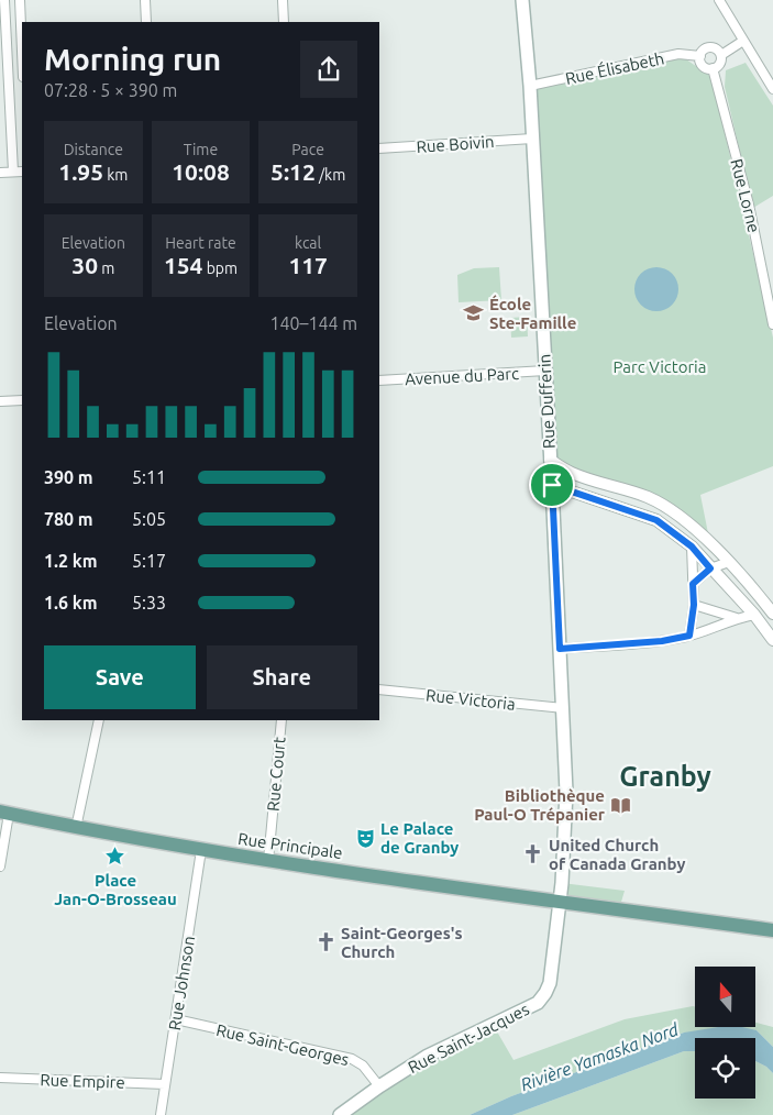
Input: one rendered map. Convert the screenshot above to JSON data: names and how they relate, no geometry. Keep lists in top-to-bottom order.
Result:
{
  "streets": {
    "main road": ["Rue Dufferin", "Rue Principale", "Rue Saint-Jacques"],
    "street": [
      "Rue Élisabeth",
      "Rue Boivin",
      "Rue Lorne",
      "Avenue du Parc",
      "Rue Victoria",
      "Rue Court",
      "Rue Johnson",
      "Rue Saint-Georges",
      "Rue Empire"
    ]
  },
  "crossings": [
    ["Rue Élisabeth", "Rue Lorne"],
    ["Rue Élisabeth", "Rue Dufferin"],
    ["Rue Boivin", "Rue Dufferin"],
    ["Avenue du Parc", "Rue Dufferin"],
    ["Rue Dufferin", "Rue Victoria"],
    ["Rue Dufferin", "Rue Principale"],
    ["Rue Dufferin", "Rue Saint-Jacques"],
    ["Rue Court", "Rue Principale"],
    ["Rue Principale", "Rue Johnson"],
    ["Rue Principale", "Rue Saint-Jacques"],
    ["Rue Johnson", "Rue Saint-Georges"],
    ["Rue Johnson", "Rue Empire"],
    ["Rue Saint-Jacques", "Rue Saint-Georges"]
  ],
  "districts": ["Granby"],
  "water": ["Rivière Yamaska Nord"],
  "parks": ["Parc Victoria"],
  "places": {
    "school or university": ["École Ste-Famille"],
    "library": ["Bibliothèque Paul-O Trépanier"],
    "theatre": ["Le Palace de Granby"],
    "church": ["United Church of Canada Granby", "Saint-Georges's Church"],
    "place": ["Place Jan-O-Brosseau"]
  },
  "north": "top",
  "page": {
    "heading": ["Morning run", "07:28 · 5 × 390 m"],
    "stats": [
      ["Distance", "1.95 km"],
      ["Time", "10:08"],
      ["Pace", "5:12 /km"],
      ["Elevation", "30 m"],
      ["Heart rate", "154 bpm"],
      ["kcal", "117"]
    ],
    "chart": ["Elevation", "140–144 m"],
    "list": [
      {
        "name": "390 m",
        "note": "5:11"
      },
      {
        "name": "780 m",
        "note": "5:05"
      },
      {
        "name": "1.2 km",
        "note": "5:17"
      },
      {
        "name": "1.6 km",
        "note": "5:33"
      }
    ],
    "buttons": ["Save", "Share"]
  }
}
